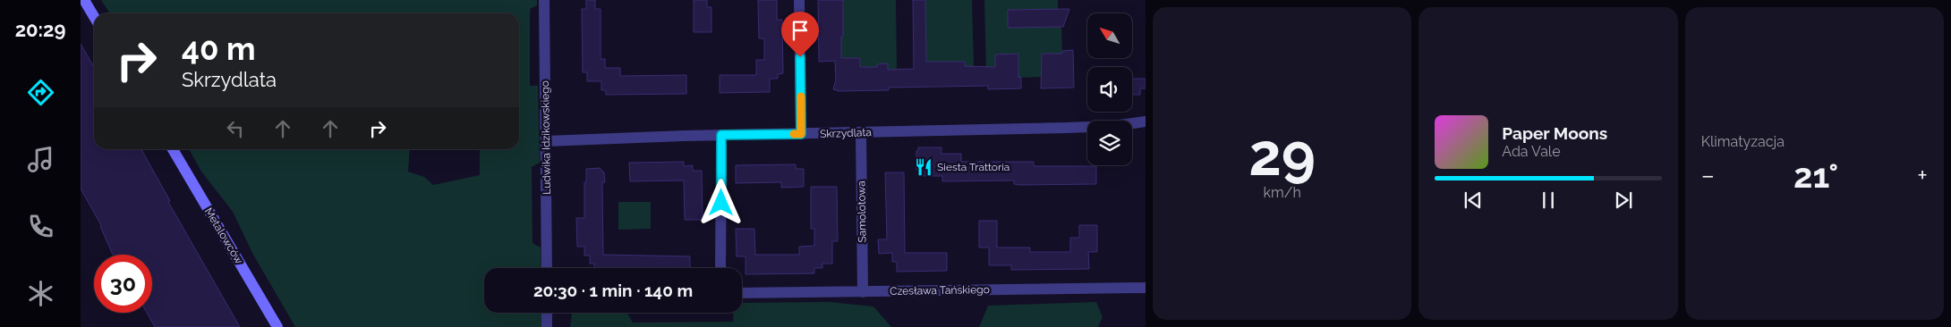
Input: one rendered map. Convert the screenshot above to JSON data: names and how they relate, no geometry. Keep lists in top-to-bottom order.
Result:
{
  "streets": {
    "street": [
      "Skrzydlata",
      "Ludwika Idzikowskiego",
      "Samolotowa",
      "Metalowców",
      "Czesława Tańskiego"
    ]
  },
  "crossings": [
    ["Skrzydlata", "Ludwika Idzikowskiego"],
    ["Skrzydlata", "Samolotowa"],
    ["Samolotowa", "Czesława Tańskiego"]
  ],
  "places": {
    "restaurant": ["Siesta Trattoria"]
  },
  "north": "top left",
  "page": {
    "tabs": "20:29",
    "tile": [
      ["29", "km/h"],
      "Klimatyzacja"
    ],
    "turn": ["40 m", "Skrzydlata"],
    "song": ["Paper Moons", "Ada Vale"],
    "heat": ["−", "21°", "+"],
    "limit": "30",
    "trip": "20:30 · 1 min · 140 m"
  }
}
